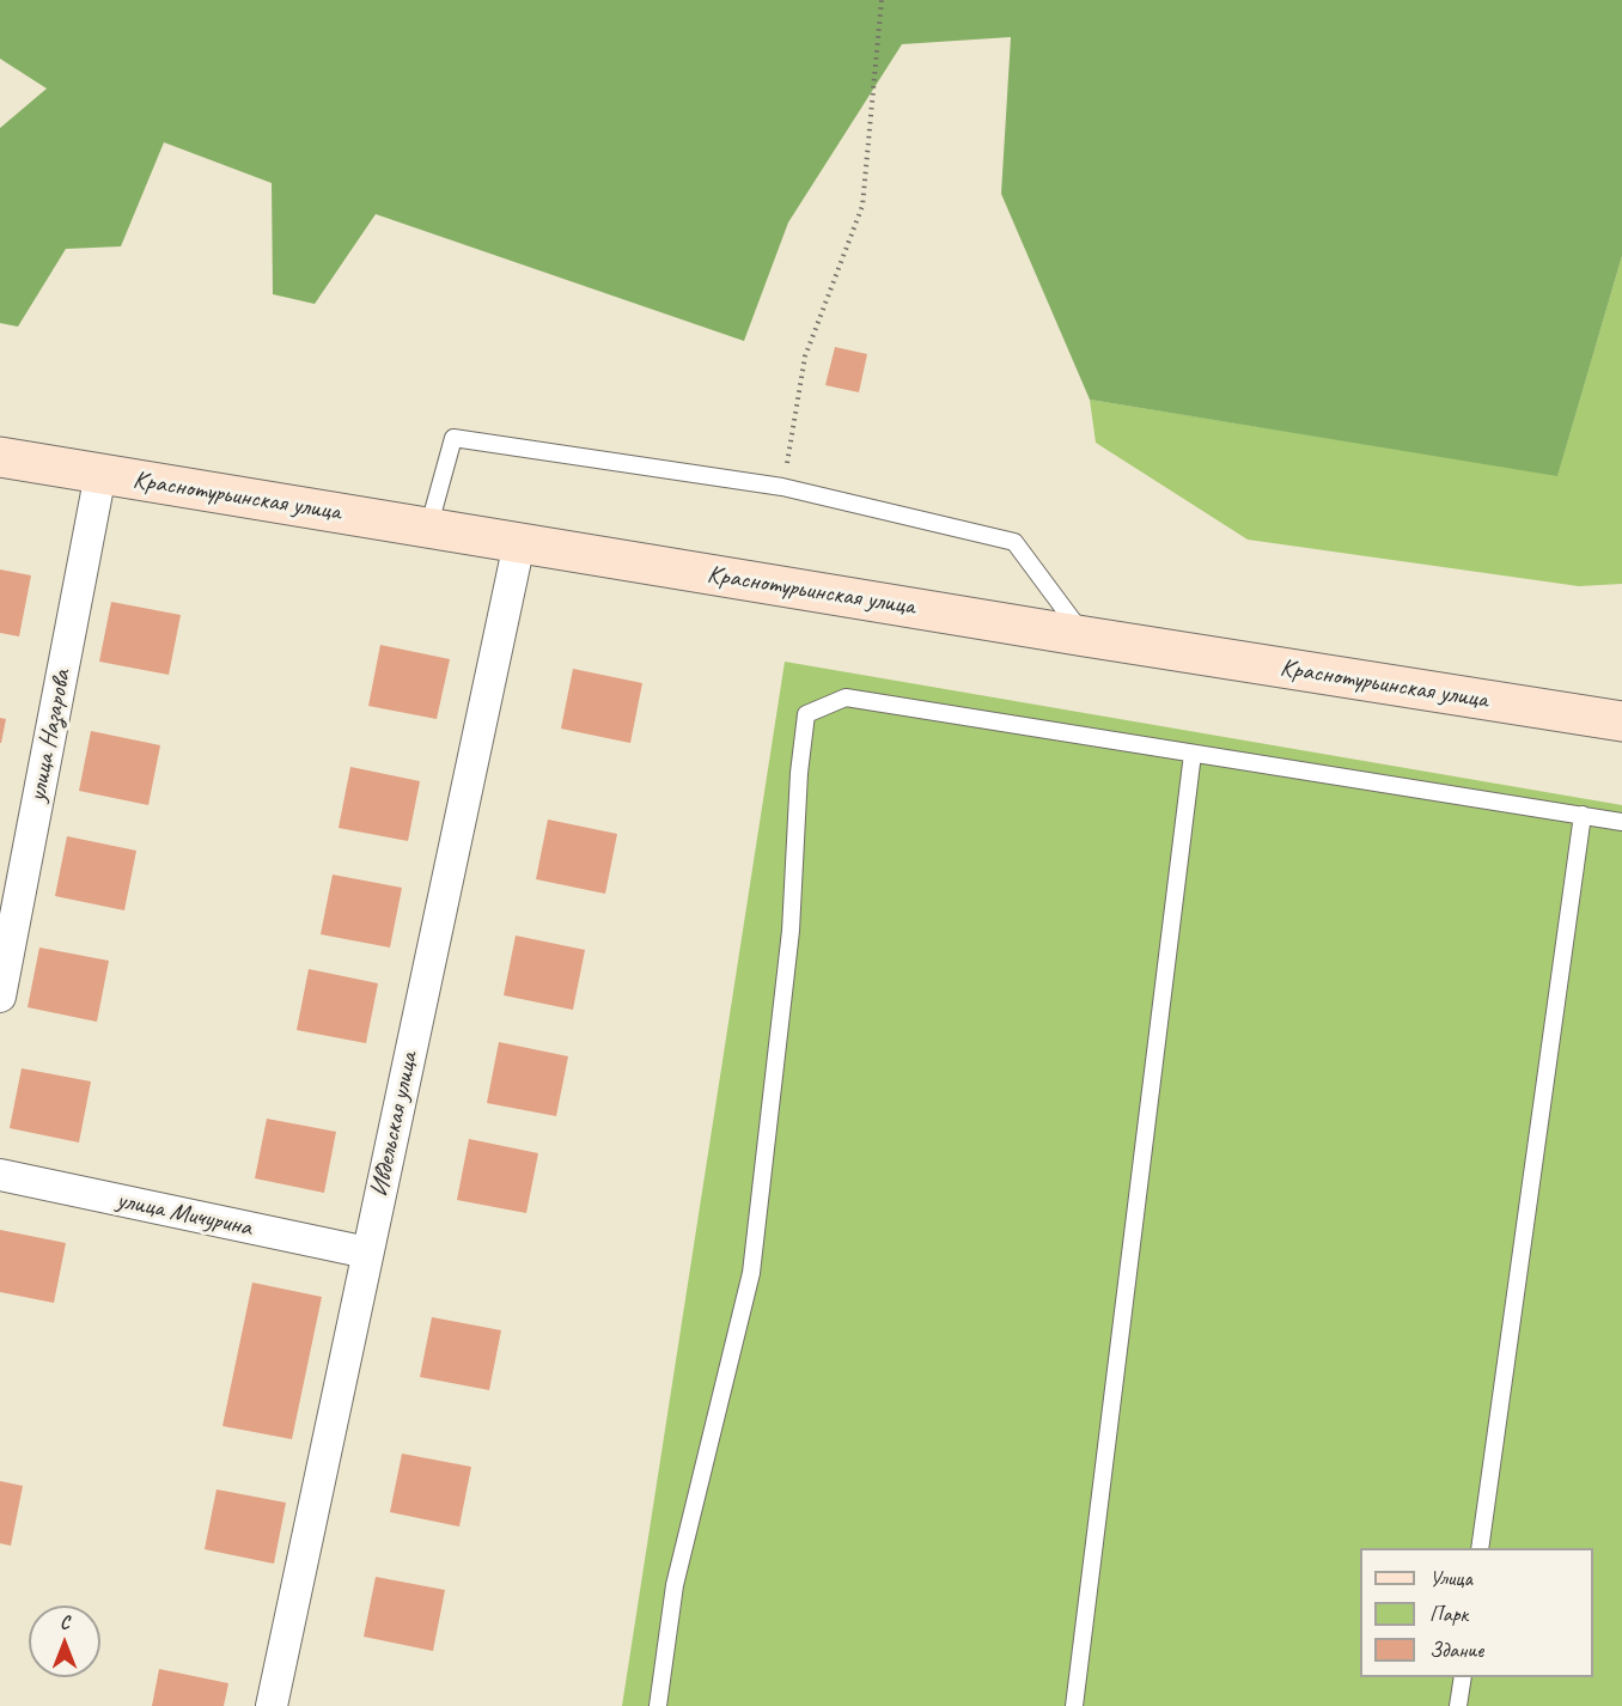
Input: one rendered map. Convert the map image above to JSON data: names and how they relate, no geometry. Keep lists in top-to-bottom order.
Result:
{
  "streets": {
    "main road": ["Краснотурьинская улица"],
    "street": ["улица Назарова", "Ивдельская улица", "улица Мичурина"]
  },
  "crossings": [
    ["Краснотурьинская улица", "улица Назарова"],
    ["Краснотурьинская улица", "Ивдельская улица"],
    ["Ивдельская улица", "улица Мичурина"]
  ],
  "legend": ["Улица", "Парк", "Здание"],
  "north": "top"
}
